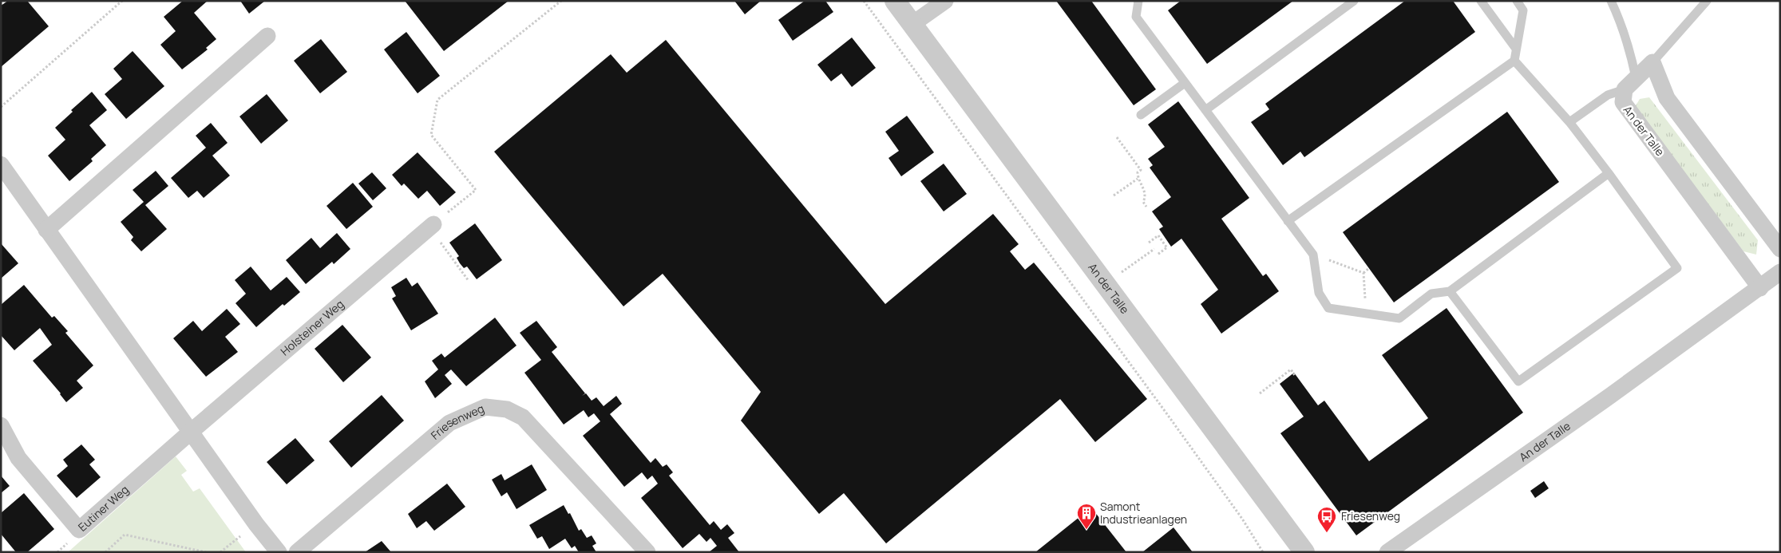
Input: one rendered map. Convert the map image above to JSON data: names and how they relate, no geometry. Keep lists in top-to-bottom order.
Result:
{
  "streets": {
    "street": [
      "An der Talle",
      "Holsteiner Weg",
      "Friesenweg",
      "Eutiner Weg"
    ]
  },
  "crossings": [
    ["Holsteiner Weg", "Eutiner Weg"]
  ],
  "places": {
    "building": ["Samont Industrieanlagen"],
    "bus stop": ["Friesenweg"]
  }
}
